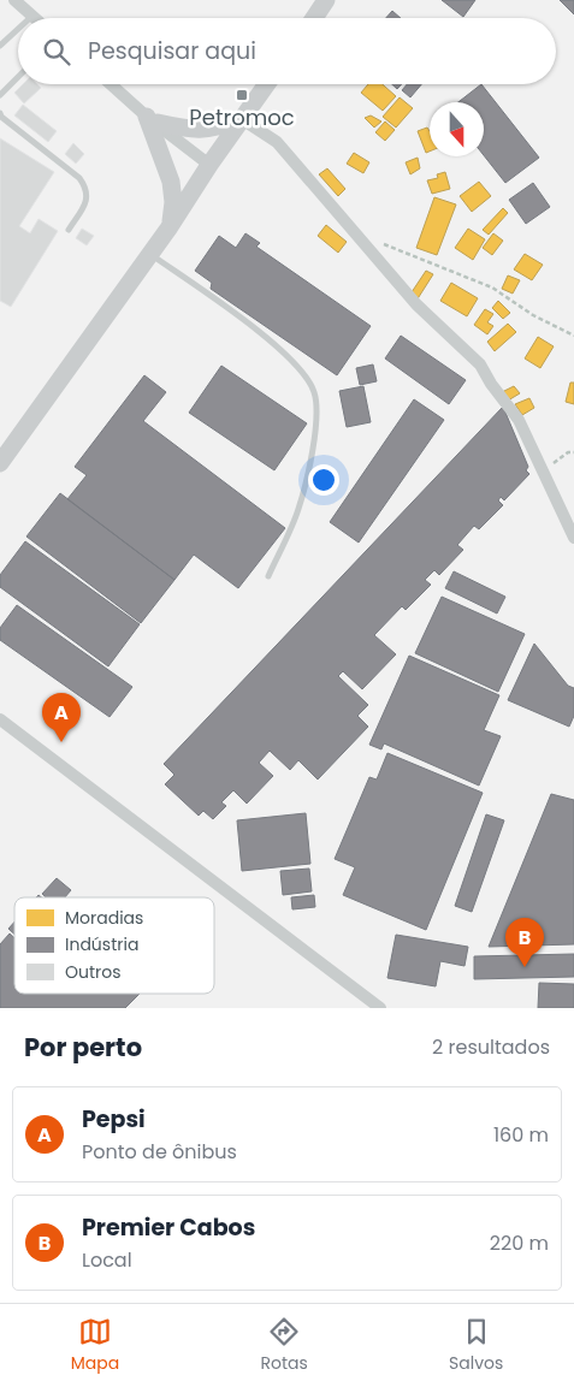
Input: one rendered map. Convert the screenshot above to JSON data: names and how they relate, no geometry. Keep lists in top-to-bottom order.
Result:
{
  "places": {
    "transit": ["Petromoc"]
  },
  "legend": ["Moradias", "Indústria", "Outros"],
  "north": "bottom",
  "page": {
    "search": "Pesquisar aqui",
    "pins": ["A", "B"],
    "heading": ["Por perto", "2 resultados"],
    "list": [
      {
        "mark": "A",
        "name": "Pepsi",
        "note": "Ponto de ônibus",
        "value": "160 m"
      },
      {
        "mark": "B",
        "name": "Premier Cabos",
        "note": "Local",
        "value": "220 m"
      }
    ],
    "nav": ["Mapa", "Rotas", "Salvos"]
  }
}
